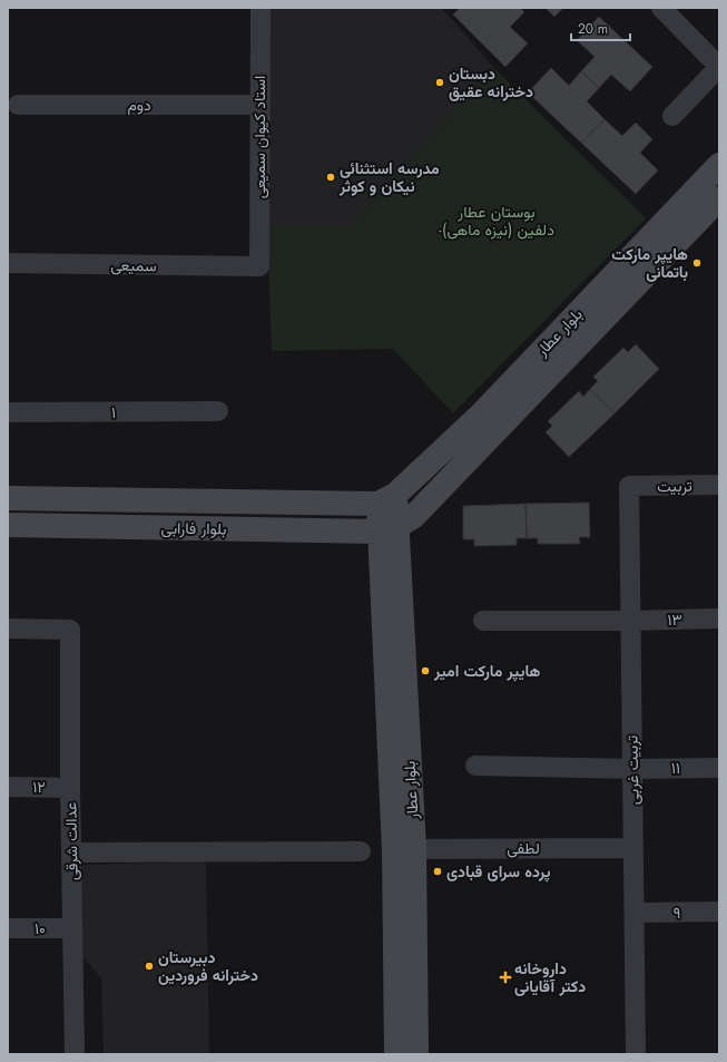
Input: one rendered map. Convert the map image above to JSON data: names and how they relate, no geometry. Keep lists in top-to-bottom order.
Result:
{
  "streets": {
    "street": [
      "دوم",
      "استاد کیوان سمیعی",
      "سمیعی",
      "بلوار عطار",
      "۱",
      "تربیت",
      "بلوار فارابی",
      "۱۳",
      "۱۱",
      "تربیت غربی",
      "۱۲",
      "عدالت شرقی",
      "لطفی",
      "۹",
      "۱۰"
    ]
  },
  "crossings": [
    ["دوم", "استاد کیوان سمیعی"],
    ["استاد کیوان سمیعی", "سمیعی"],
    ["بلوار عطار", "بلوار فارابی"],
    ["بلوار عطار", "لطفی"],
    ["تربیت", "تربیت غربی"],
    ["۱۳", "تربیت غربی"],
    ["۱۱", "تربیت غربی"],
    ["تربیت غربی", "لطفی"],
    ["تربیت غربی", "۹"],
    ["۱۲", "عدالت شرقی"],
    ["عدالت شرقی", "۱۰"]
  ],
  "parks": ["بوستان عطار -دلفین (نیزه ماهی)"],
  "places": {
    "other": [
      "دبستان دخترانه عقیق",
      "مدرسه استثنائی نیکان و کوثر",
      "هایپر مارکت باتمانی",
      "هایپر مارکت امیر",
      "پرده سرای قبادی",
      "دبیرستان دخترانه فروردین"
    ],
    "health": ["داروخانه دکتر آقایانی"]
  },
  "scale_bar": "20 m"
}
